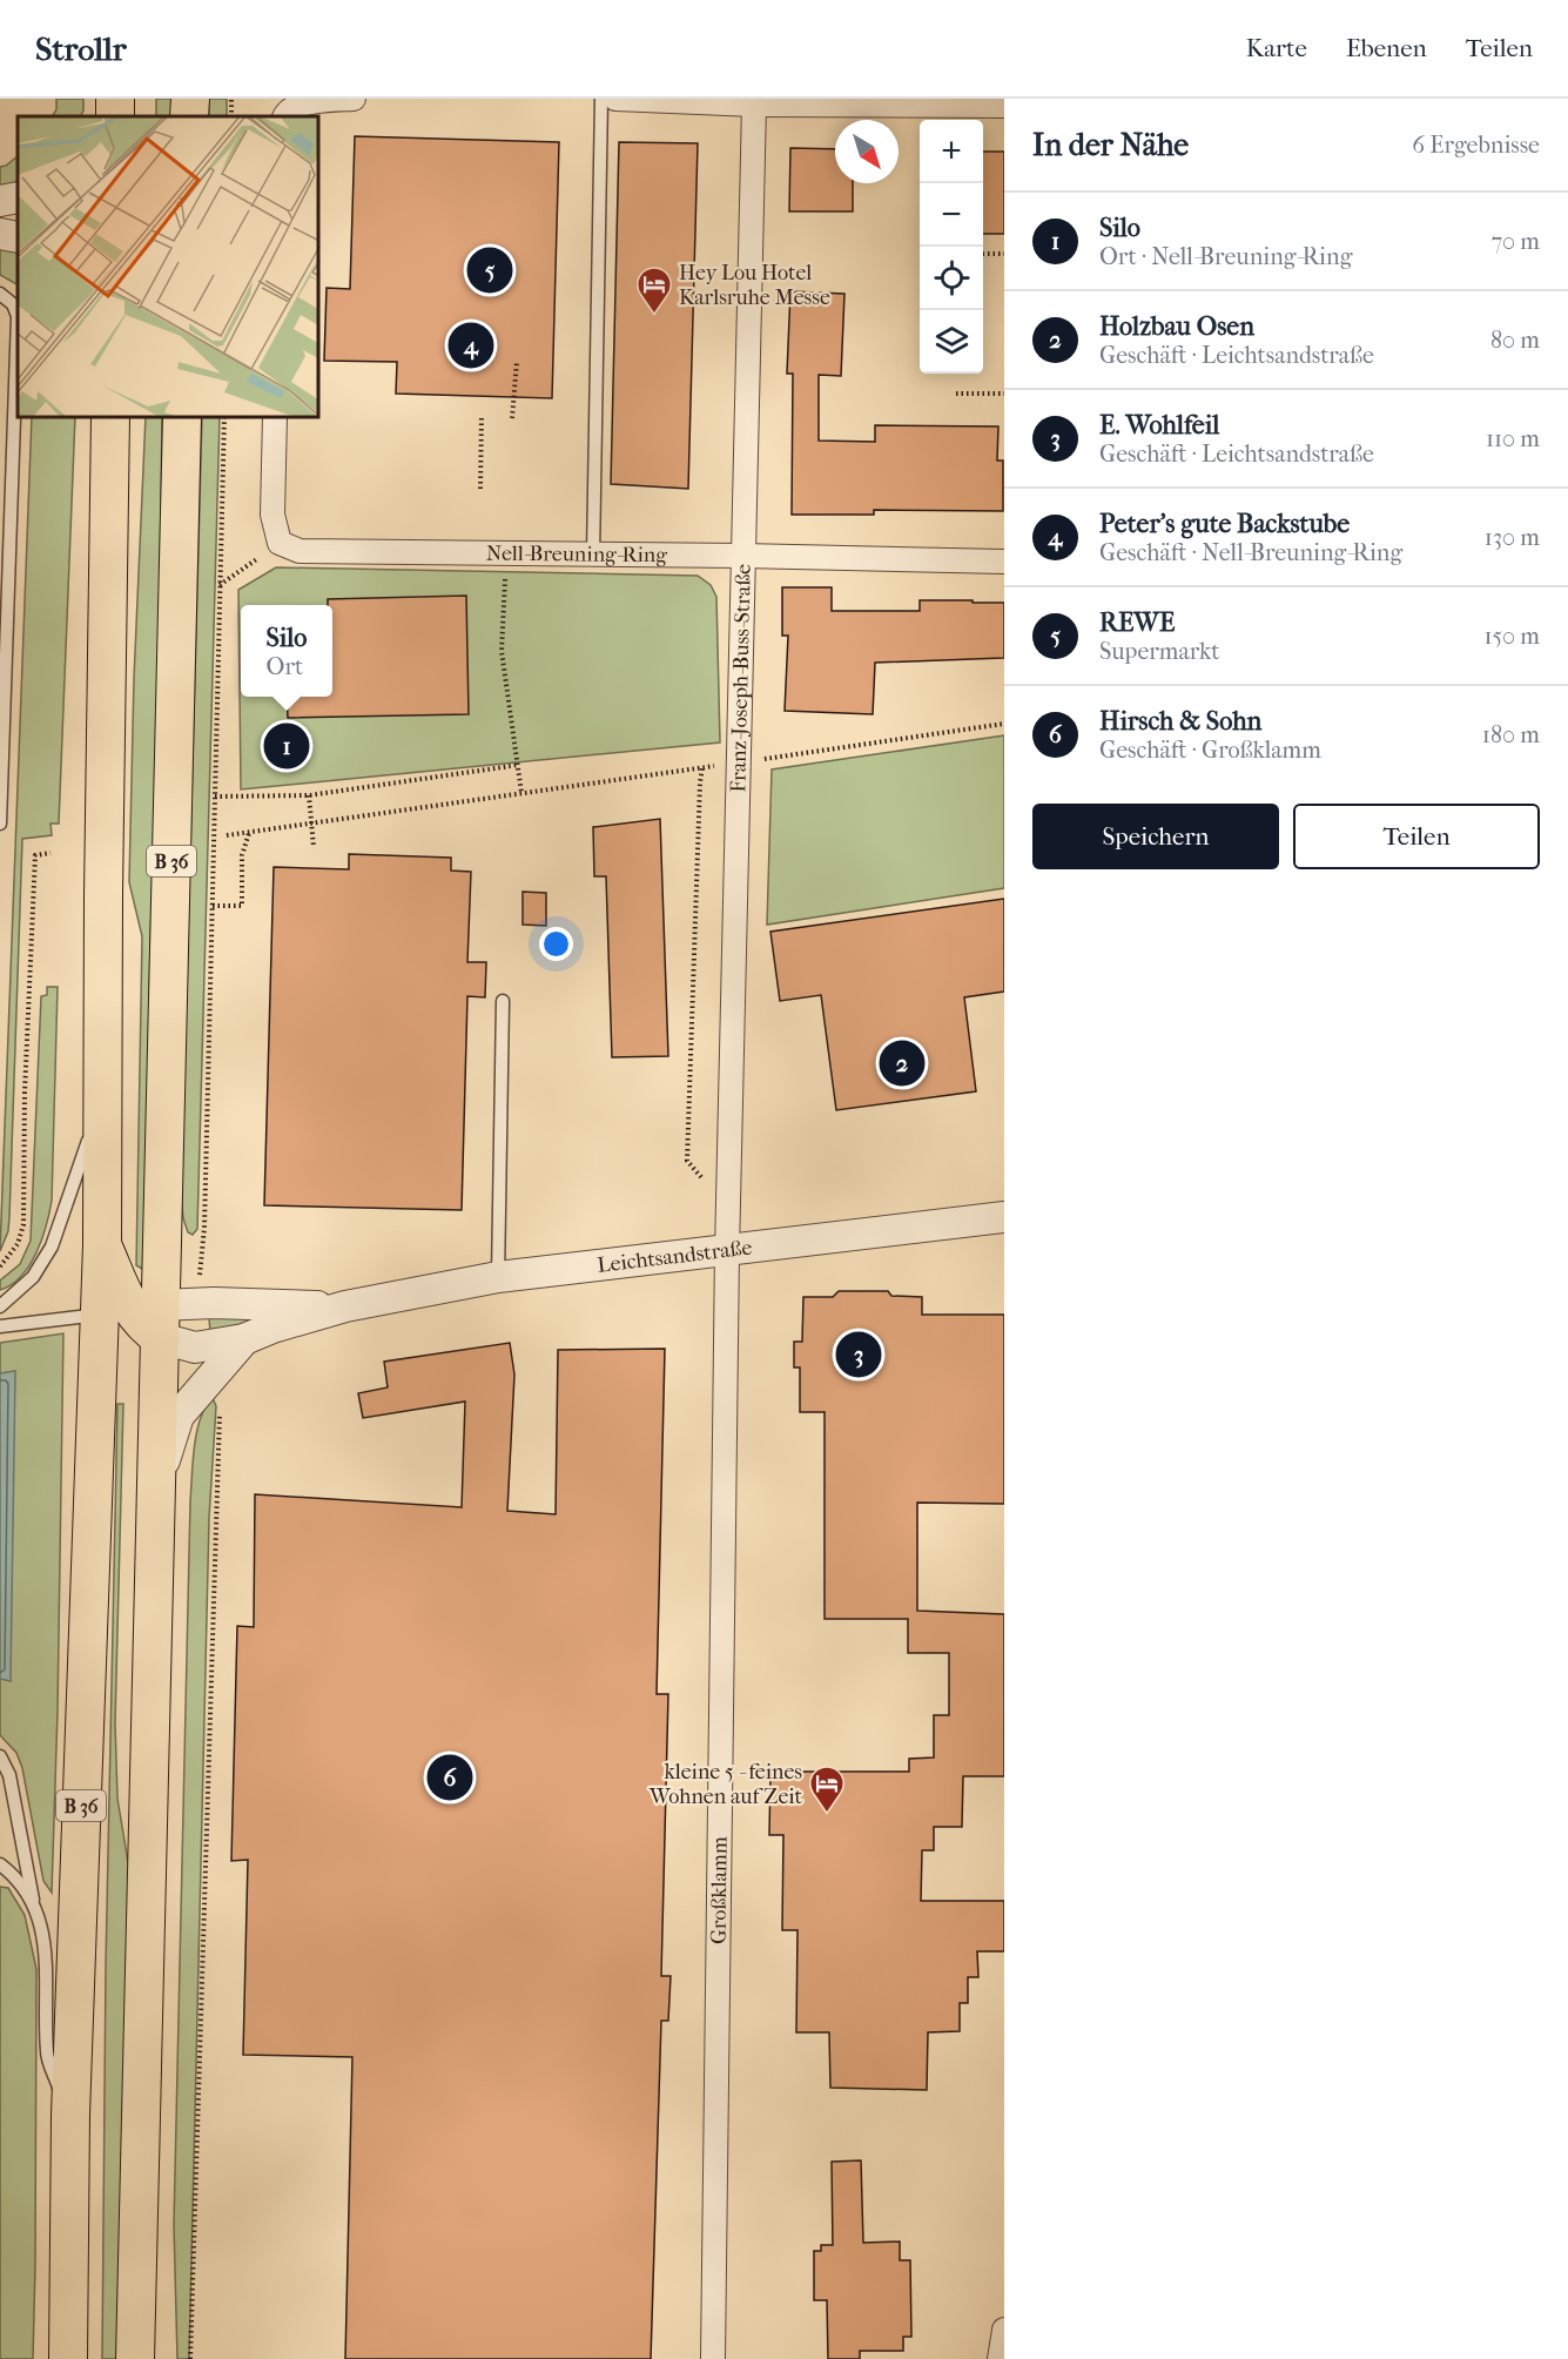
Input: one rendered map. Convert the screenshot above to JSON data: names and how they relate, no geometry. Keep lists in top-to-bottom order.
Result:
{
  "streets": {
    "main road": ["B 36"],
    "street": [
      "Nell-Breuning-Ring",
      "Franz-Joseph-Buss-Straße",
      "Leichtsandstraße",
      "Großklamm"
    ]
  },
  "crossings": [
    ["Nell-Breuning-Ring", "Franz-Joseph-Buss-Straße"],
    ["Franz-Joseph-Buss-Straße", "Leichtsandstraße"],
    ["Franz-Joseph-Buss-Straße", "Großklamm"],
    ["B 36", "Leichtsandstraße"],
    ["Leichtsandstraße", "Großklamm"]
  ],
  "places": {
    "hotel": ["Hey Lou Hotel Karlsruhe Messe", "kleine 5 - feines Wohnen auf Zeit"]
  },
  "north": "bottom right",
  "page": {
    "header": "Strollr",
    "nav": ["Karte", "Ebenen", "Teilen"],
    "heading": ["In der Nähe", "6 Ergebnisse"],
    "map_buttons": ["+", "−"],
    "list": [
      {
        "mark": "1",
        "name": "Silo",
        "note": "Ort · Nell-Breuning-Ring",
        "value": "70 m"
      },
      {
        "mark": "2",
        "name": "Holzbau Osen",
        "note": "Geschäft · Leichtsandstraße",
        "value": "80 m"
      },
      {
        "mark": "3",
        "name": "E. Wohlfeil",
        "note": "Geschäft · Leichtsandstraße",
        "value": "110 m"
      },
      {
        "mark": "4",
        "name": "Peter's gute Backstube",
        "note": "Geschäft · Nell-Breuning-Ring",
        "value": "130 m"
      },
      {
        "mark": "5",
        "name": "REWE",
        "note": "Supermarkt",
        "value": "150 m"
      },
      {
        "mark": "6",
        "name": "Hirsch & Sohn",
        "note": "Geschäft · Großklamm",
        "value": "180 m"
      }
    ],
    "pins": [
      "5",
      "4",
      "1",
      "2",
      "3",
      "6"
    ],
    "popup": ["Silo", "Ort"],
    "buttons": ["Speichern", "Teilen"]
  }
}
